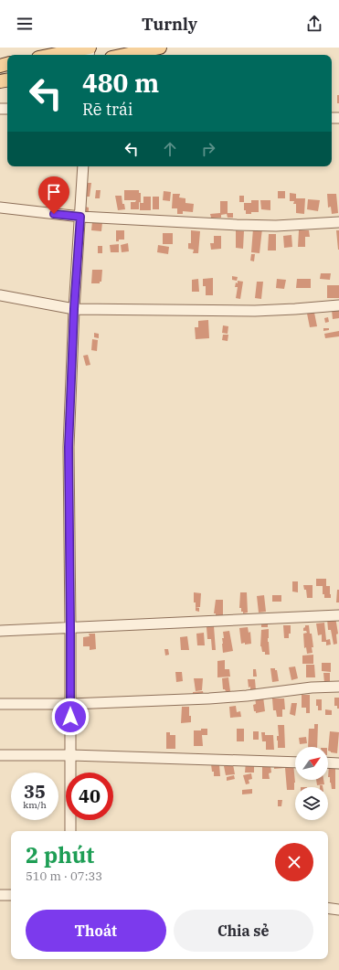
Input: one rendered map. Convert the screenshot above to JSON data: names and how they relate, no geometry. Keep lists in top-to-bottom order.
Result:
{
  "north": "top right",
  "page": {
    "header": "Turnly",
    "turn": ["480 m", "Rẽ trái"],
    "speed": "35 km/h",
    "limit": "40",
    "heading": ["2 phút", "510 m · 07:33"],
    "buttons": ["Thoát", "Chia sẻ"]
  }
}
